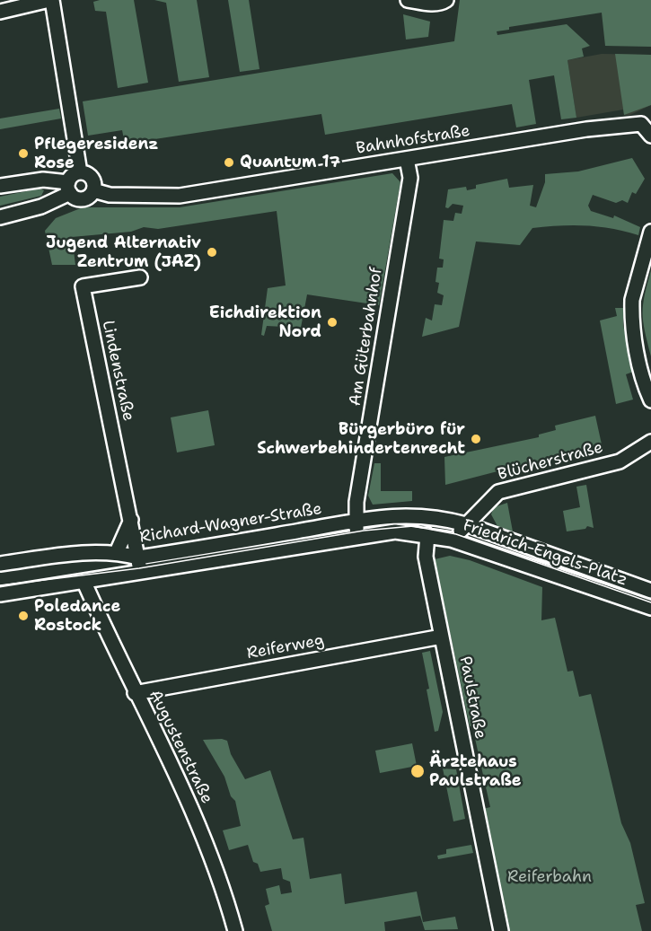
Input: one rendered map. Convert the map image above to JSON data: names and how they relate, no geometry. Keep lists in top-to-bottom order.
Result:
{
  "streets": {
    "street": [
      "Bahnhofstraße",
      "Am Güterbahnhof",
      "Lindenstraße",
      "Blücherstraße",
      "Richard-Wagner-Straße",
      "Friedrich-Engels-Platz",
      "Reiferweg",
      "Paulstraße",
      "Augustenstraße"
    ]
  },
  "crossings": [
    ["Bahnhofstraße", "Am Güterbahnhof"],
    ["Am Güterbahnhof", "Richard-Wagner-Straße"],
    ["Lindenstraße", "Richard-Wagner-Straße"],
    ["Blücherstraße", "Richard-Wagner-Straße"],
    ["Blücherstraße", "Friedrich-Engels-Platz"],
    ["Richard-Wagner-Straße", "Friedrich-Engels-Platz"],
    ["Richard-Wagner-Straße", "Paulstraße"],
    ["Richard-Wagner-Straße", "Augustenstraße"],
    ["Friedrich-Engels-Platz", "Paulstraße"],
    ["Reiferweg", "Paulstraße"],
    ["Reiferweg", "Augustenstraße"]
  ],
  "parks": ["Reiferbahn"],
  "places": [
    "Pflegeresidenz Rose",
    "Quantum 17",
    "Jugend Alternativ Zentrum (JAZ)",
    "Eichdirektion Nord",
    "Bürgerbüro für Schwerbehindertenrecht",
    "Poledance Rostock",
    "Ärztehaus Paulstraße"
  ]
}
